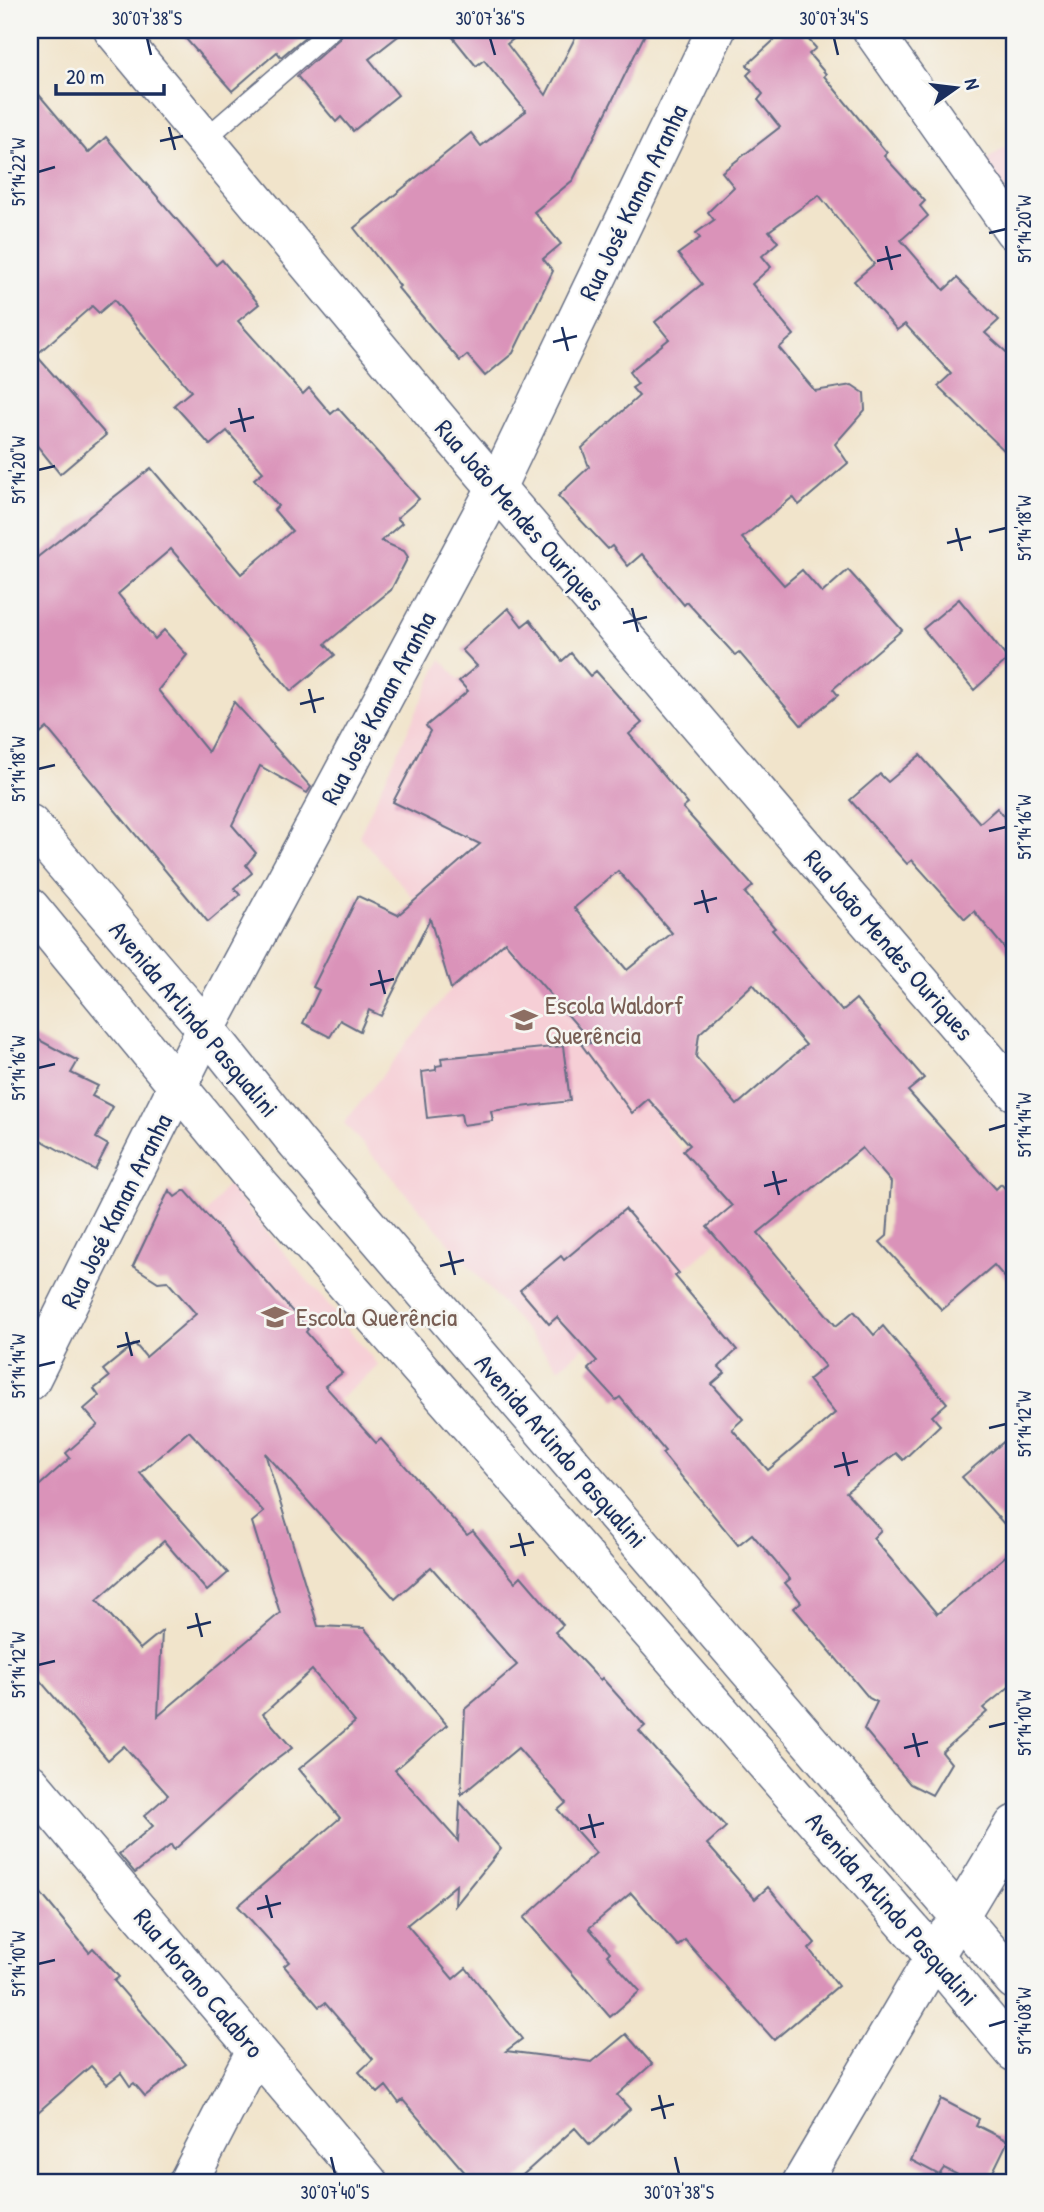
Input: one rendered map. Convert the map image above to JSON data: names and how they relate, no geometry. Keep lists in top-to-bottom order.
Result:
{
  "streets": {
    "street": [
      "Rua José Kanan Aranha",
      "Rua João Mendes Ouriques",
      "Avenida Arlindo Pasqualini",
      "Rua Morano Calabro"
    ]
  },
  "crossings": [
    ["Rua José Kanan Aranha", "Rua João Mendes Ouriques"],
    ["Rua José Kanan Aranha", "Avenida Arlindo Pasqualini"]
  ],
  "places": {
    "school or university": ["Escola Waldorf Querência", "Escola Querência"]
  },
  "scale_bar": "20 m",
  "north": "right",
  "coordinates": [
    "30°07'38\"S",
    "30°07'36\"S",
    "30°07'34\"S",
    "51°14'22\"W",
    "51°14'20\"W",
    "51°14'18\"W",
    "51°14'16\"W",
    "51°14'14\"W",
    "51°14'12\"W",
    "51°14'10\"W",
    "51°14'08\"W",
    "30°07'40\"S"
  ]
}
